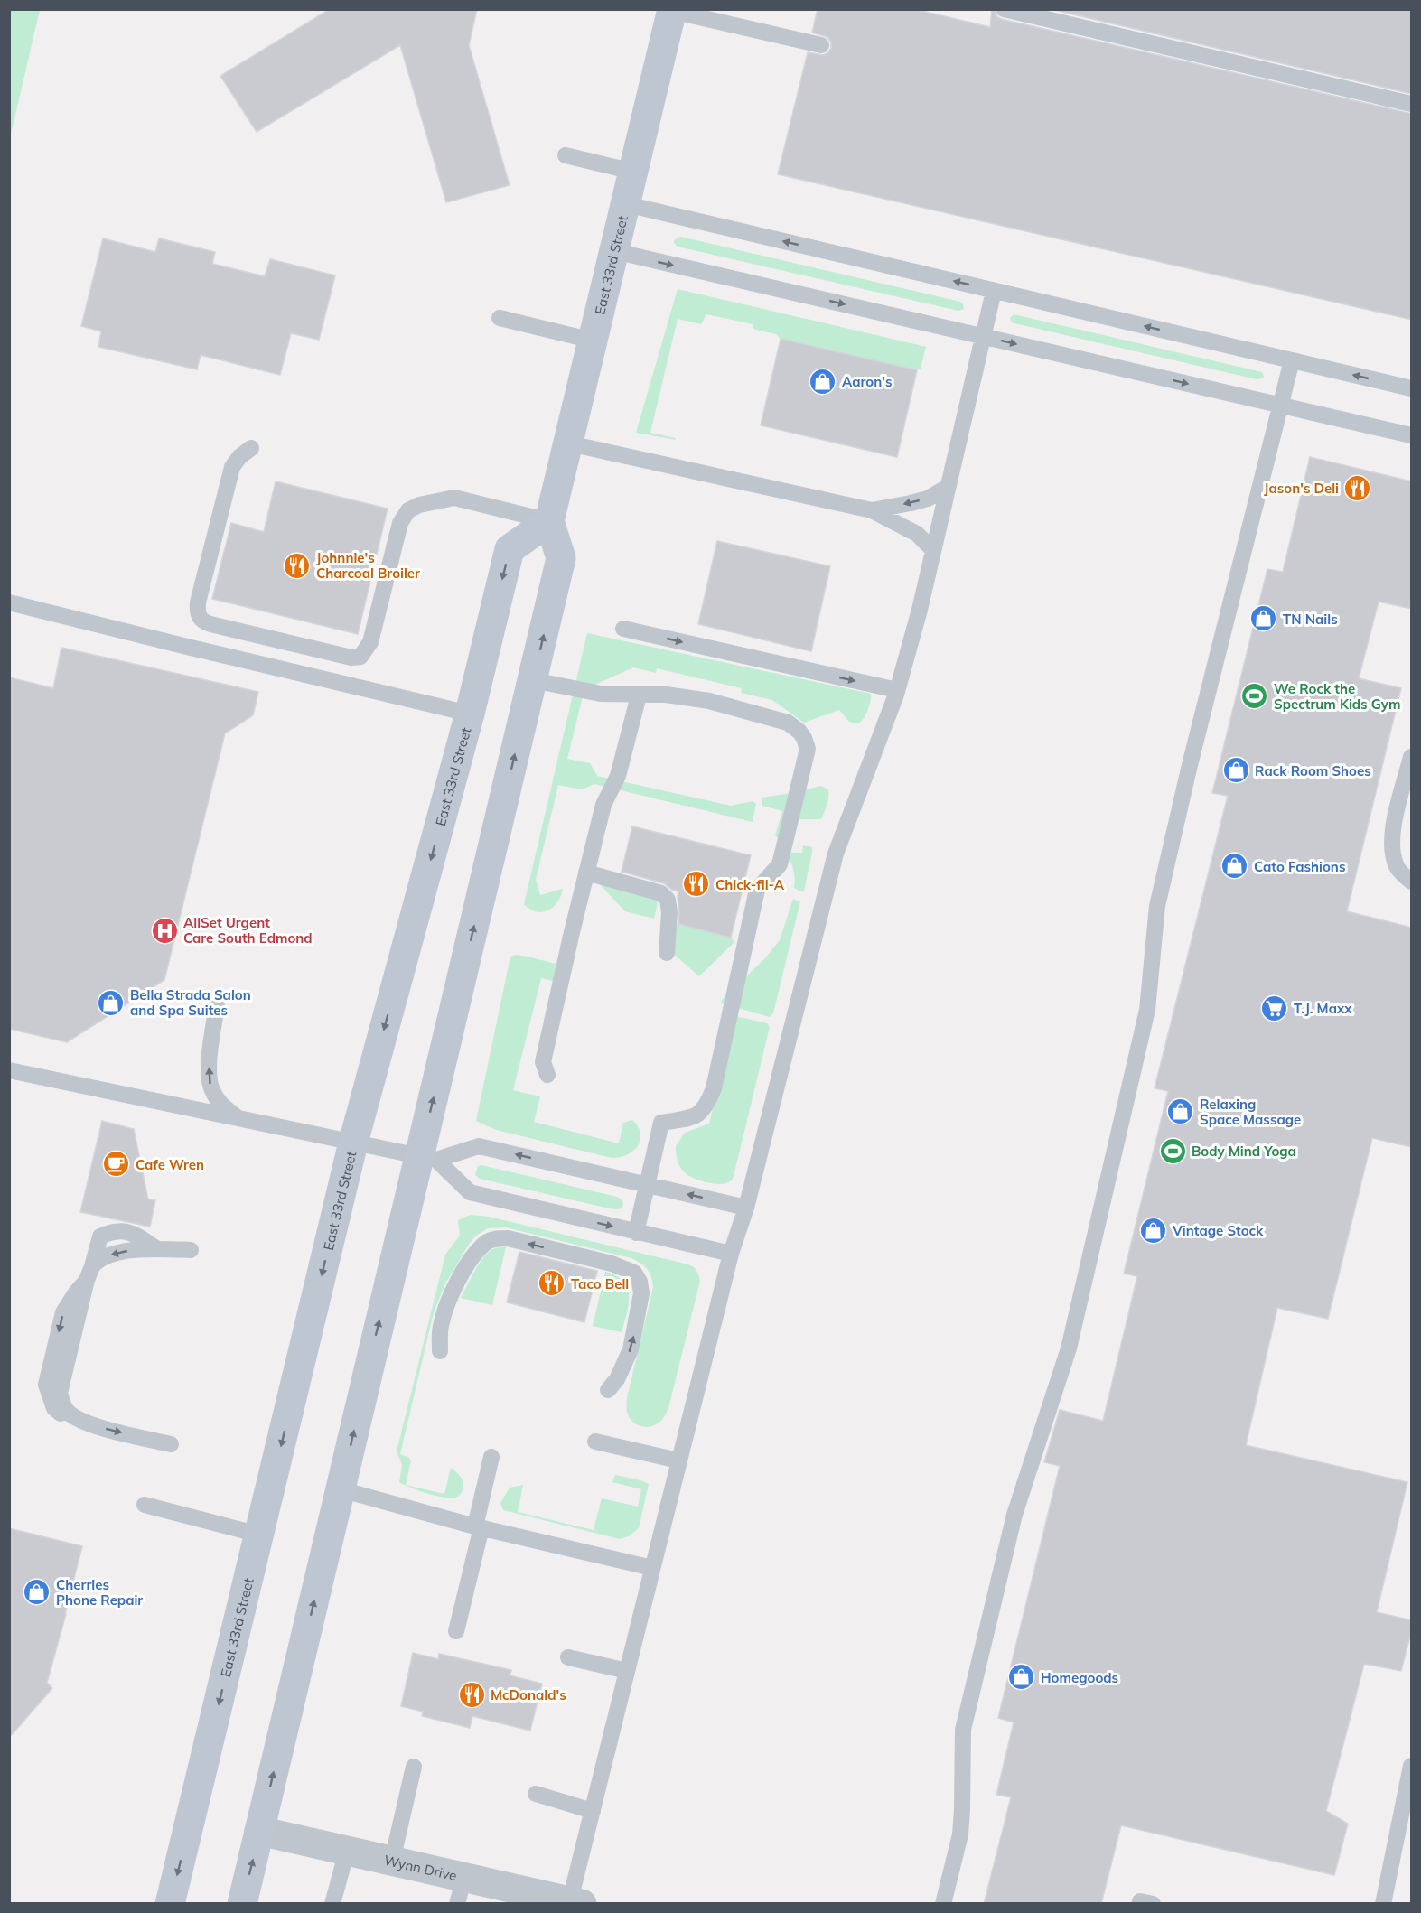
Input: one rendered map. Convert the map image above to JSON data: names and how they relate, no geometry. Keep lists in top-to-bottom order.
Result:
{
  "streets": {
    "main road": ["East 33rd Street"],
    "street": ["Wynn Drive"]
  },
  "places": {
    "shop": [
      "Aaron's",
      "TN Nails",
      "Rack Room Shoes",
      "Cato Fashions",
      "Bella Strada Salon and Spa Suites",
      "Relaxing Space Massage",
      "Vintage Stock",
      "Cherries Phone Repair",
      "Homegoods"
    ],
    "restaurant": [
      "Jason's Deli",
      "Johnnie's Charcoal Broiler",
      "Chick-fil-A",
      "Taco Bell",
      "McDonald's"
    ],
    "sports": ["We Rock the Spectrum Kids Gym", "Body Mind Yoga"],
    "hospital": ["AllSet Urgent Care South Edmond"],
    "supermarket": ["T.J. Maxx"],
    "cafe": ["Cafe Wren"]
  }
}
